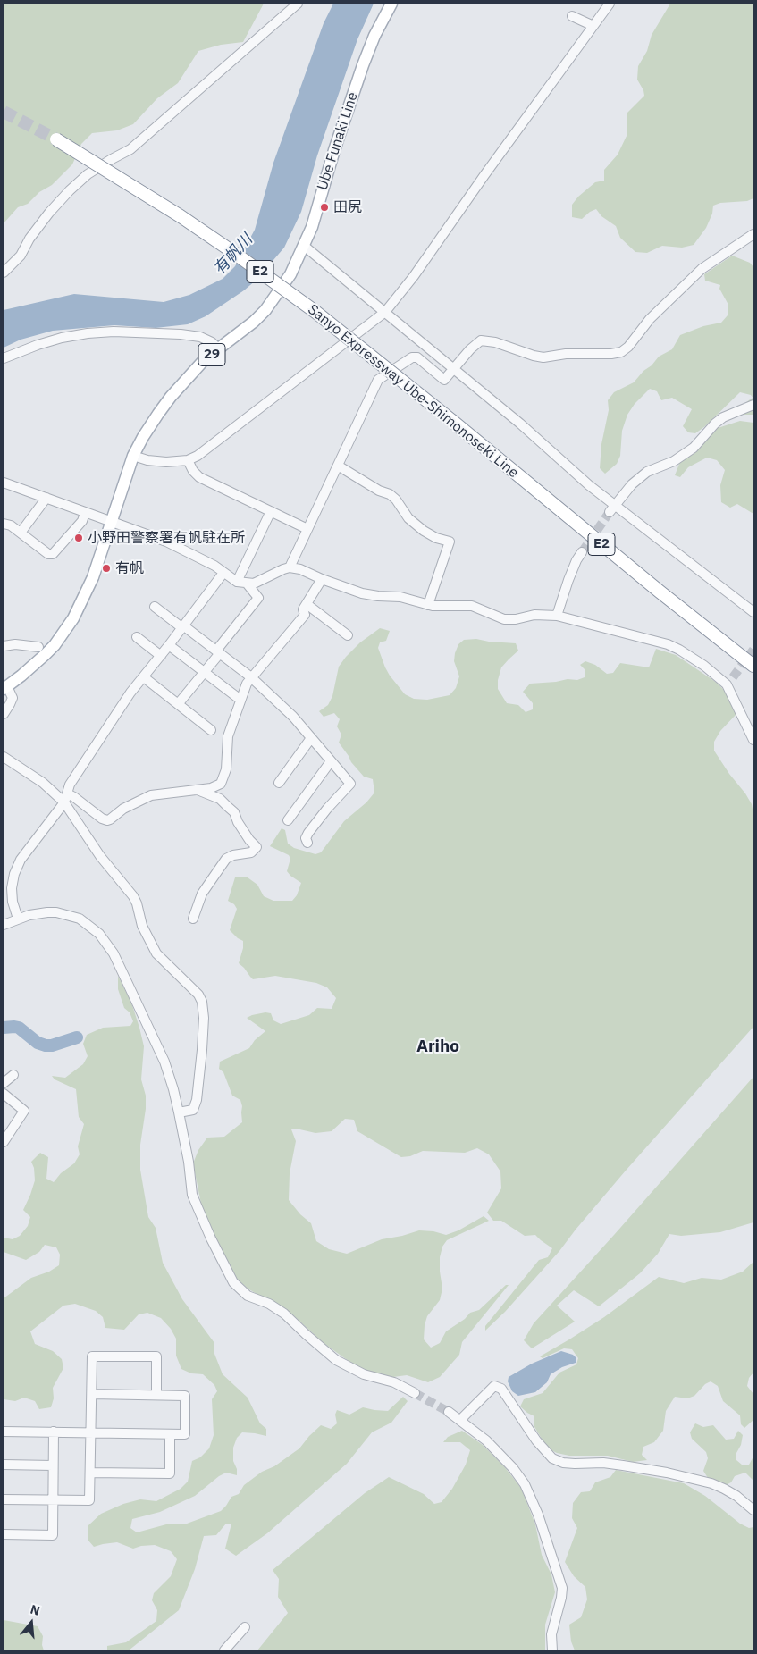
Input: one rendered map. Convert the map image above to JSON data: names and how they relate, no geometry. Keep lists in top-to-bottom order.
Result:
{
  "streets": {
    "highway": ["E2", "Sanyo Expressway Ube-Shimonoseki Line"],
    "main road": ["Ube Funaki Line", "29"]
  },
  "districts": ["Ariho"],
  "water": ["有帆川"],
  "places": ["田尻", "小野田警察署有帆駐在所", "有帆"],
  "north": "top"
}
